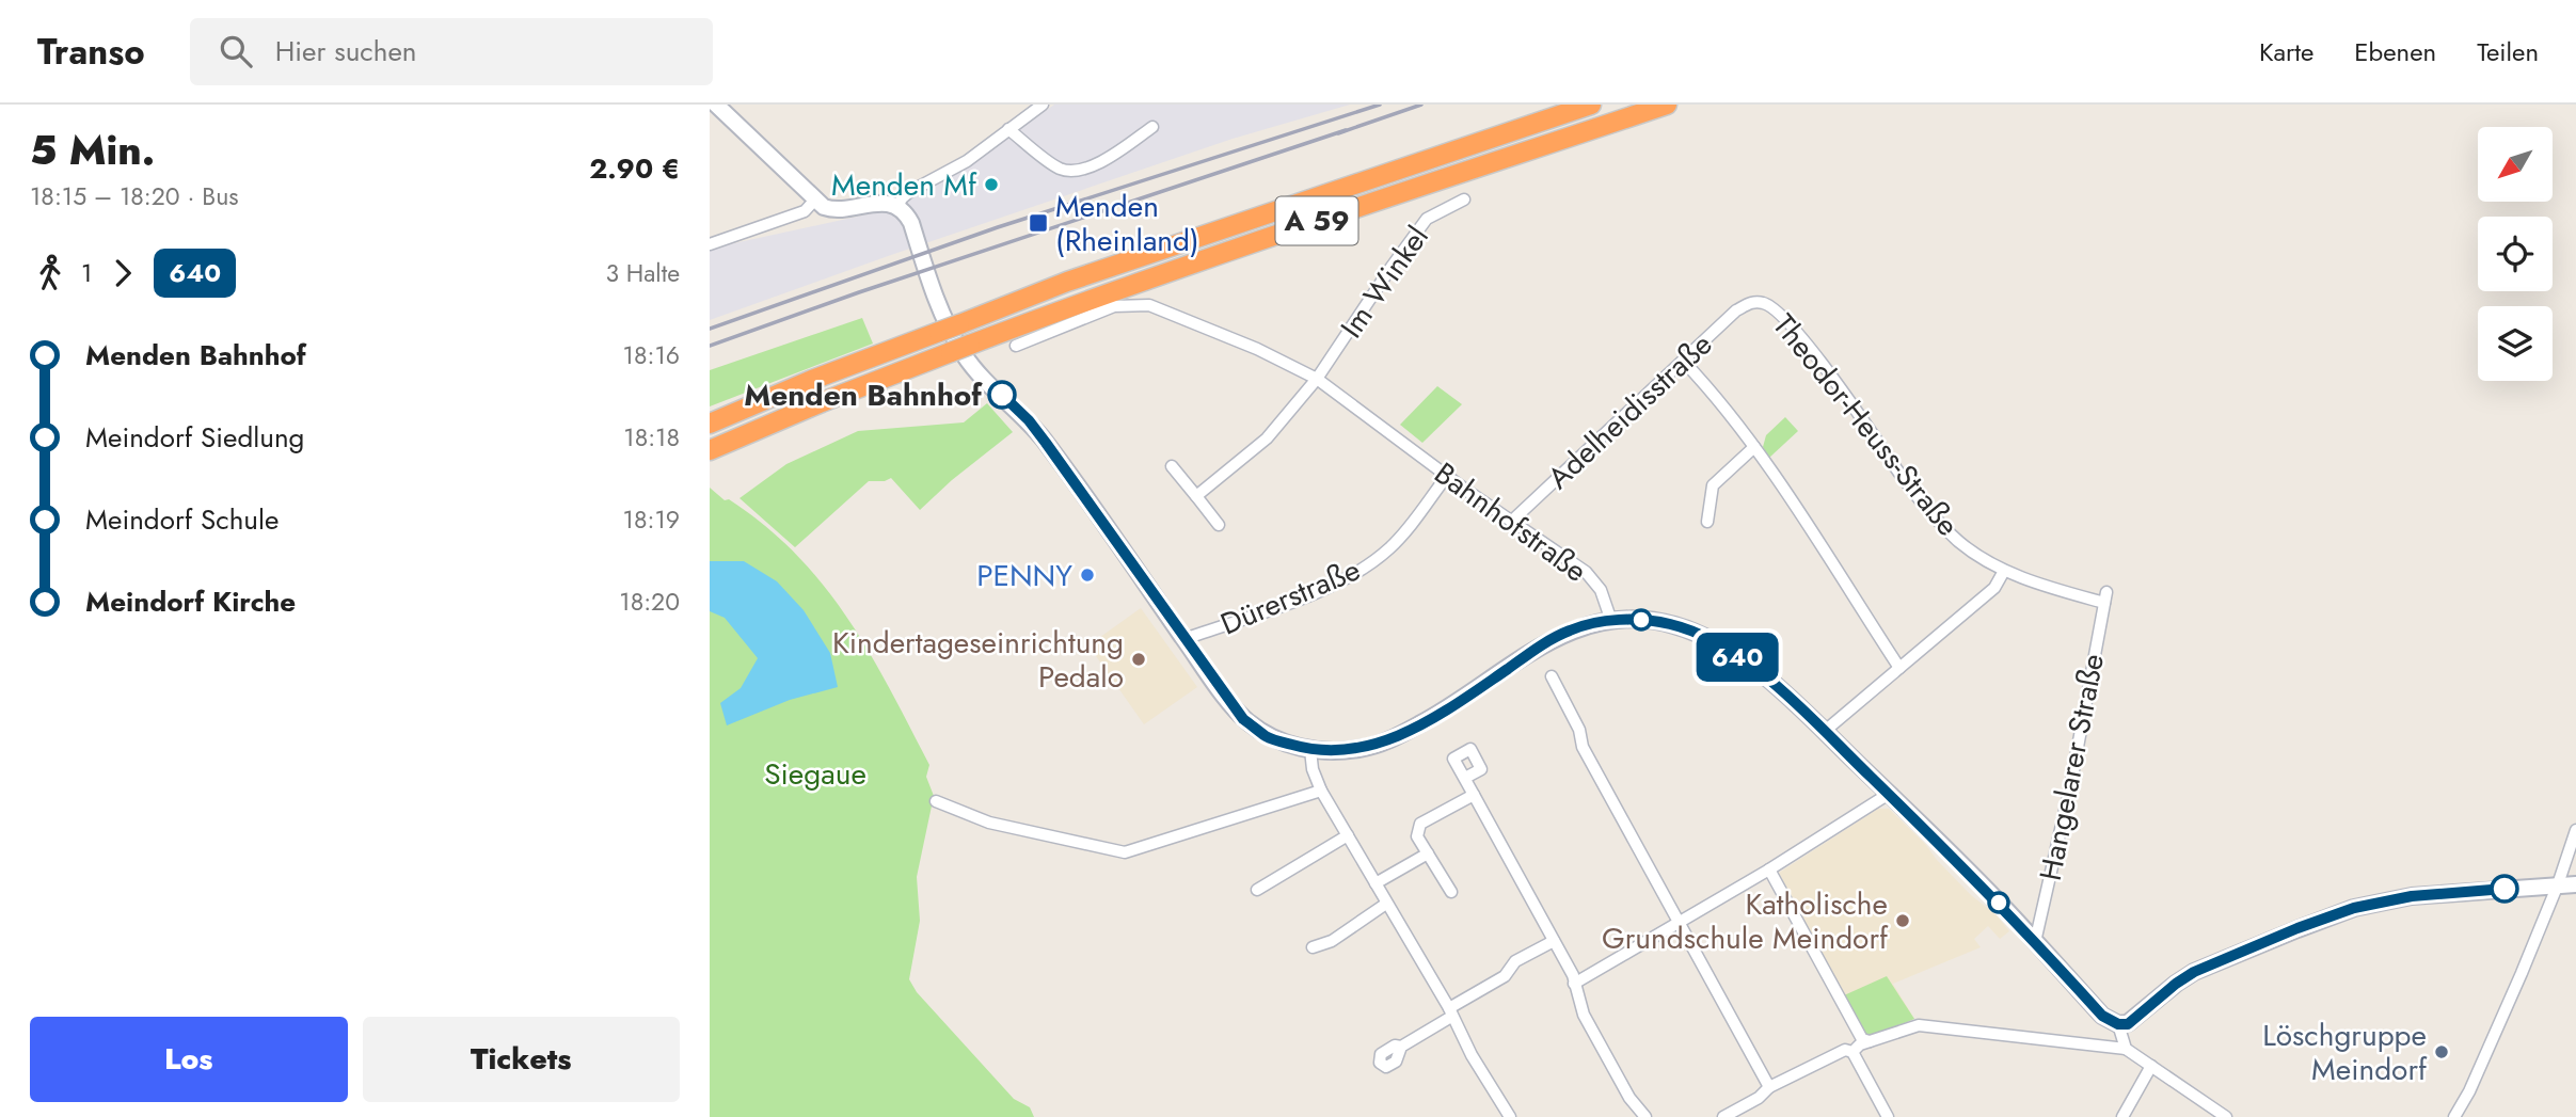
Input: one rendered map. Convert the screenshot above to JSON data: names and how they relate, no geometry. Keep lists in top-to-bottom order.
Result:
{
  "streets": {
    "highway": ["A 59"],
    "street": [
      "Im Winkel",
      "Adelheidisstraße",
      "Theodor-Heuss-Straße",
      "Bahnhofstraße",
      "Dürerstraße",
      "Hangelarer Straße"
    ]
  },
  "crossings": [
    ["Im Winkel", "Bahnhofstraße"],
    ["Adelheidisstraße", "Theodor-Heuss-Straße"],
    ["Adelheidisstraße", "Bahnhofstraße"],
    ["Theodor-Heuss-Straße", "Hangelarer Straße"],
    ["Bahnhofstraße", "Dürerstraße"]
  ],
  "parks": ["Siegaue"],
  "places": {
    "other": [
      "Menden Mf",
      "Menden Bahnhof",
      "PENNY",
      "Kindertageseinrichtung Pedalo",
      "Katholische Grundschule Meindorf",
      "Löschgruppe Meindorf"
    ],
    "transit": ["Menden (Rheinland)"]
  },
  "lines": ["bus line 640"],
  "north": "bottom left",
  "page": {
    "header": "Transo",
    "search": "Hier suchen",
    "nav": ["Karte", "Ebenen", "Teilen"],
    "heading": ["5 Min.", "18:15 – 18:20 · Bus", "2.90 €"],
    "on_map": "640",
    "legs": ["1", "640", "3 Halte"],
    "list": [
      {
        "name": "Menden Bahnhof",
        "value": "18:16"
      },
      {
        "name": "Meindorf Siedlung",
        "value": "18:18"
      },
      {
        "name": "Meindorf Schule",
        "value": "18:19"
      },
      {
        "name": "Meindorf Kirche",
        "value": "18:20"
      }
    ],
    "buttons": ["Los", "Tickets"]
  }
}
